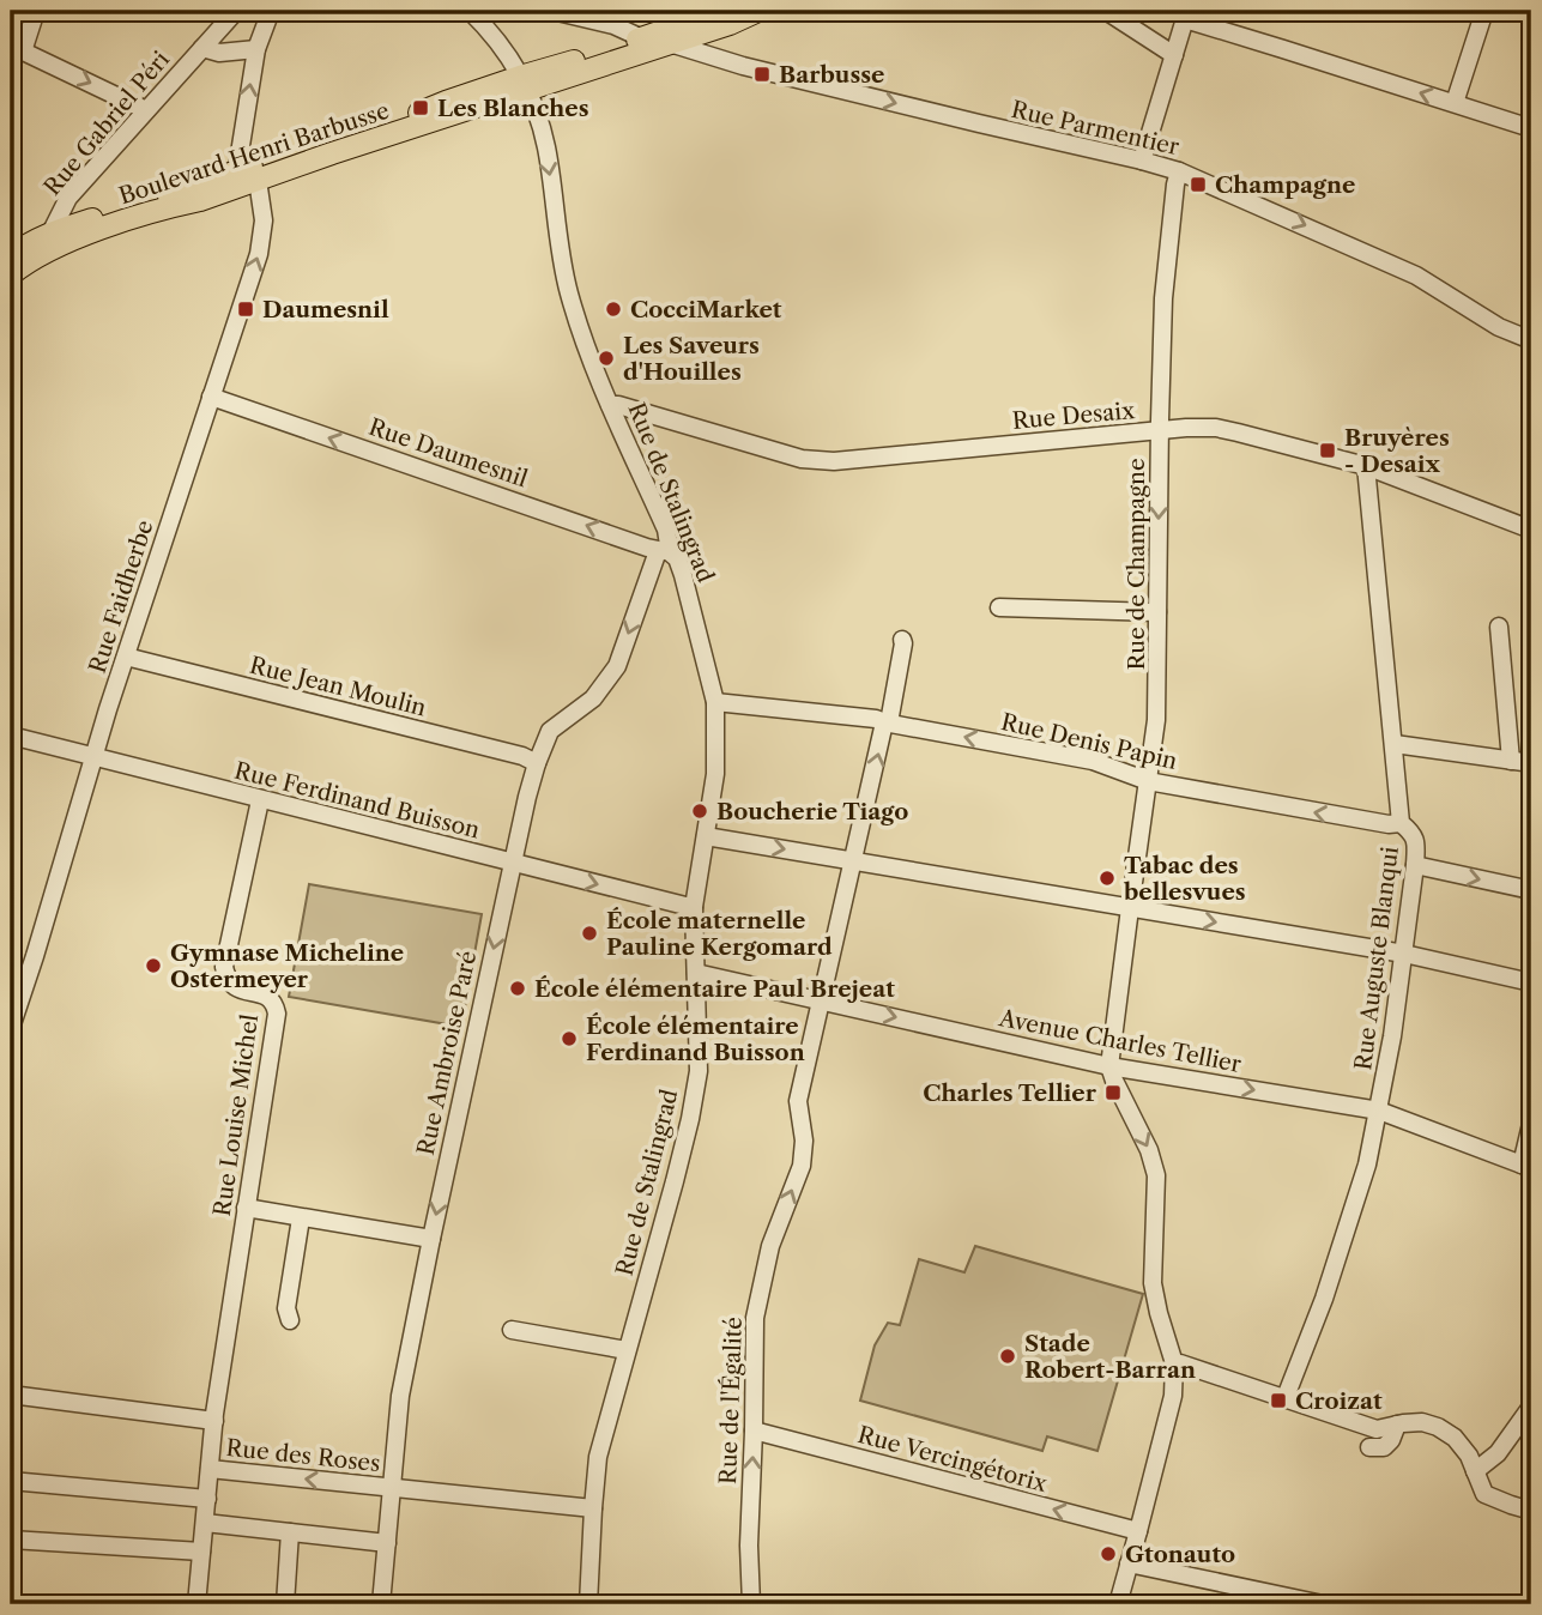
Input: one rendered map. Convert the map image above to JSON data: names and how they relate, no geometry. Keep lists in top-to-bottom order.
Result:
{
  "streets": {
    "main road": ["Boulevard Henri Barbusse"],
    "street": [
      "Rue Gabriel Péri",
      "Rue Parmentier",
      "Rue Desaix",
      "Rue Daumesnil",
      "Rue de Stalingrad",
      "Rue de Champagne",
      "Rue Faidherbe",
      "Rue Jean Moulin",
      "Rue Denis Papin",
      "Rue Ferdinand Buisson",
      "Rue Auguste Blanqui",
      "Avenue Charles Tellier",
      "Rue Ambroise Paré",
      "Rue Louise Michel",
      "Rue de l'Égalité",
      "Rue des Roses",
      "Rue Vercingétorix"
    ]
  },
  "crossings": [
    ["Rue Gabriel Péri", "Boulevard Henri Barbusse"],
    ["Rue Parmentier", "Boulevard Henri Barbusse"],
    ["Rue Parmentier", "Rue de Champagne"],
    ["Boulevard Henri Barbusse", "Rue de Stalingrad"],
    ["Boulevard Henri Barbusse", "Rue Faidherbe"],
    ["Rue Desaix", "Rue de Stalingrad"],
    ["Rue Desaix", "Rue de Champagne"],
    ["Rue Desaix", "Rue Auguste Blanqui"],
    ["Rue Daumesnil", "Rue de Stalingrad"],
    ["Rue Daumesnil", "Rue Faidherbe"],
    ["Rue Daumesnil", "Rue Ambroise Paré"],
    ["Rue de Stalingrad", "Rue Denis Papin"],
    ["Rue de Stalingrad", "Rue Ferdinand Buisson"],
    ["Rue de Stalingrad", "Avenue Charles Tellier"],
    ["Rue de Stalingrad", "Rue Ambroise Paré"],
    ["Rue de Stalingrad", "Rue des Roses"],
    ["Rue de Champagne", "Rue Denis Papin"],
    ["Rue de Champagne", "Avenue Charles Tellier"],
    ["Rue Faidherbe", "Rue Jean Moulin"],
    ["Rue Faidherbe", "Rue Ferdinand Buisson"],
    ["Rue Jean Moulin", "Rue Ambroise Paré"],
    ["Rue Denis Papin", "Rue Auguste Blanqui"],
    ["Rue Denis Papin", "Rue de l'Égalité"],
    ["Rue Ferdinand Buisson", "Rue Ambroise Paré"],
    ["Rue Ferdinand Buisson", "Rue Louise Michel"],
    ["Rue Auguste Blanqui", "Avenue Charles Tellier"],
    ["Avenue Charles Tellier", "Rue de l'Égalité"],
    ["Rue Ambroise Paré", "Rue des Roses"],
    ["Rue Louise Michel", "Rue des Roses"],
    ["Rue de l'Égalité", "Rue Vercingétorix"]
  ],
  "one_way": [
    "Rue Parmentier",
    "Rue Daumesnil",
    "Avenue Charles Tellier",
    "Rue Ambroise Paré",
    "Rue de l'Égalité",
    "Rue Vercingétorix"
  ],
  "places": {
    "transit": [
      "Barbusse",
      "Les Blanches",
      "Champagne",
      "Daumesnil",
      "Bruyères - Desaix",
      "Charles Tellier",
      "Croizat"
    ],
    "other": [
      "CocciMarket",
      "Les Saveurs d'Houilles",
      "Boucherie Tiago",
      "Tabac des bellesvues",
      "École maternelle Pauline Kergomard",
      "Gymnase Micheline Ostermeyer",
      "École élémentaire Paul Brejeat",
      "École élémentaire Ferdinand Buisson",
      "Stade Robert-Barran",
      "Gtonauto"
    ]
  }
}
